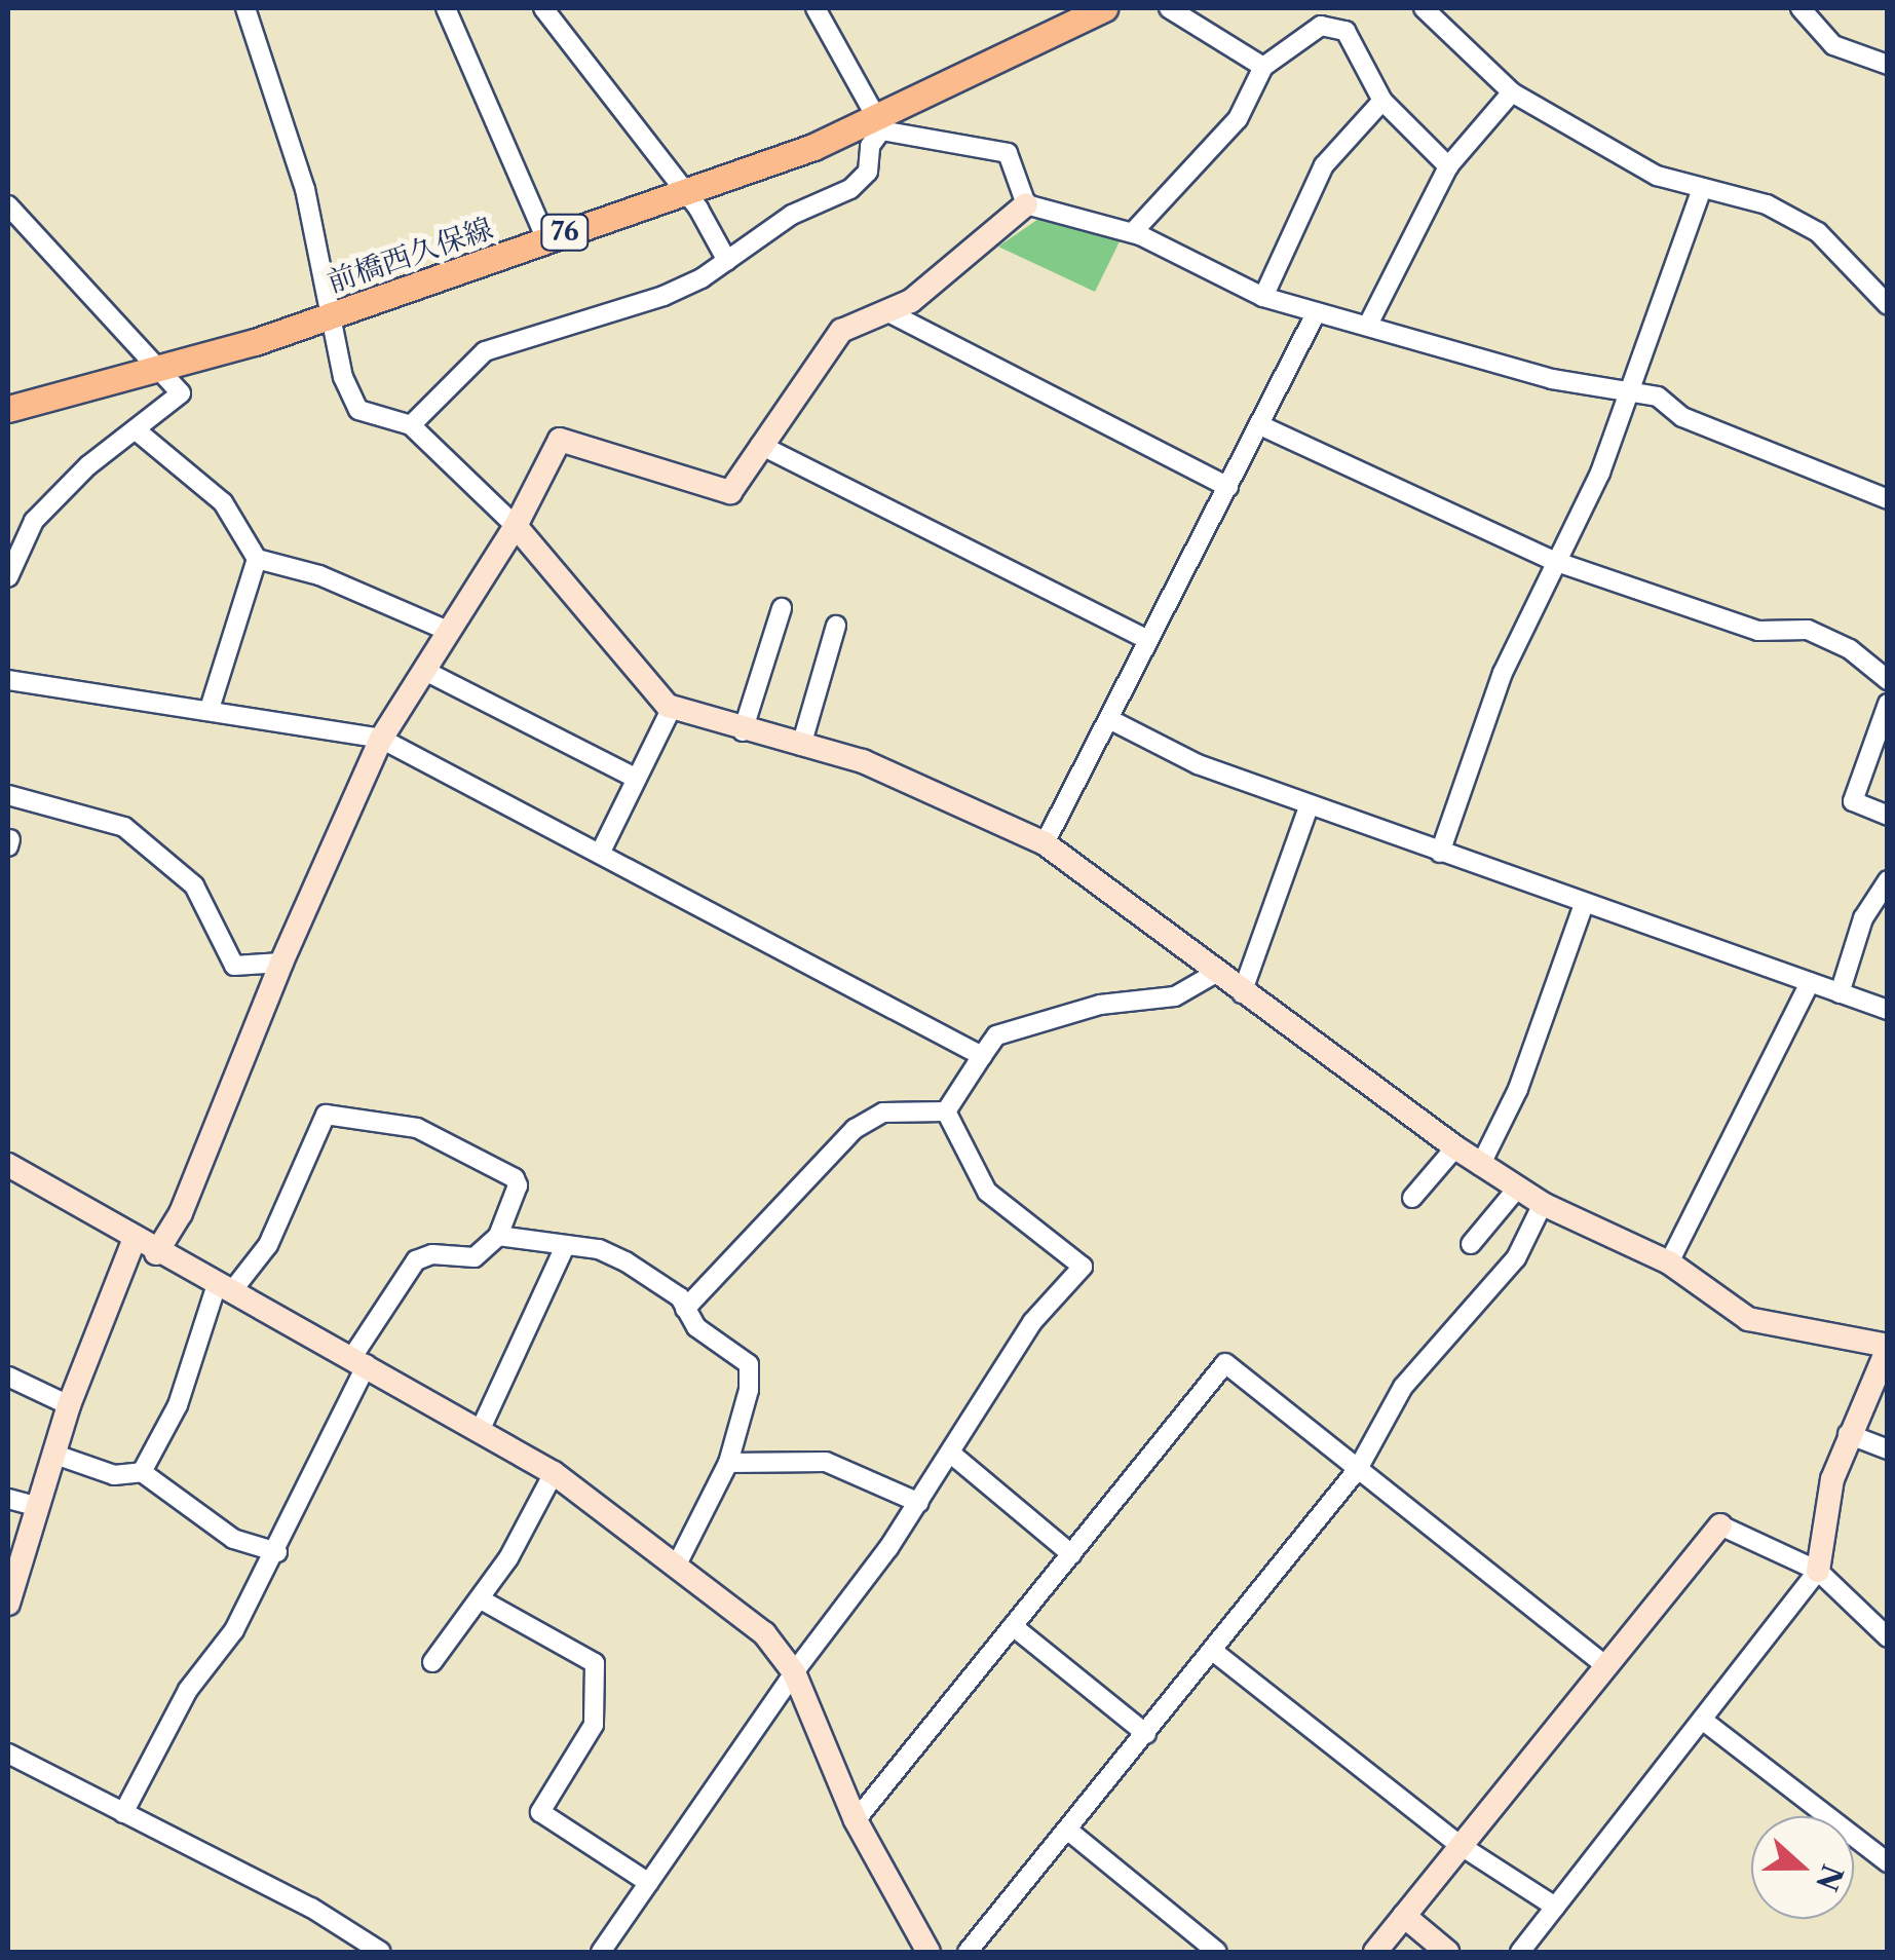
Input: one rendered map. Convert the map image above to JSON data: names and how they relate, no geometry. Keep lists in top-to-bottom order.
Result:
{
  "streets": {
    "main road": ["76", "前橋西久保線"]
  },
  "north": "right"
}
